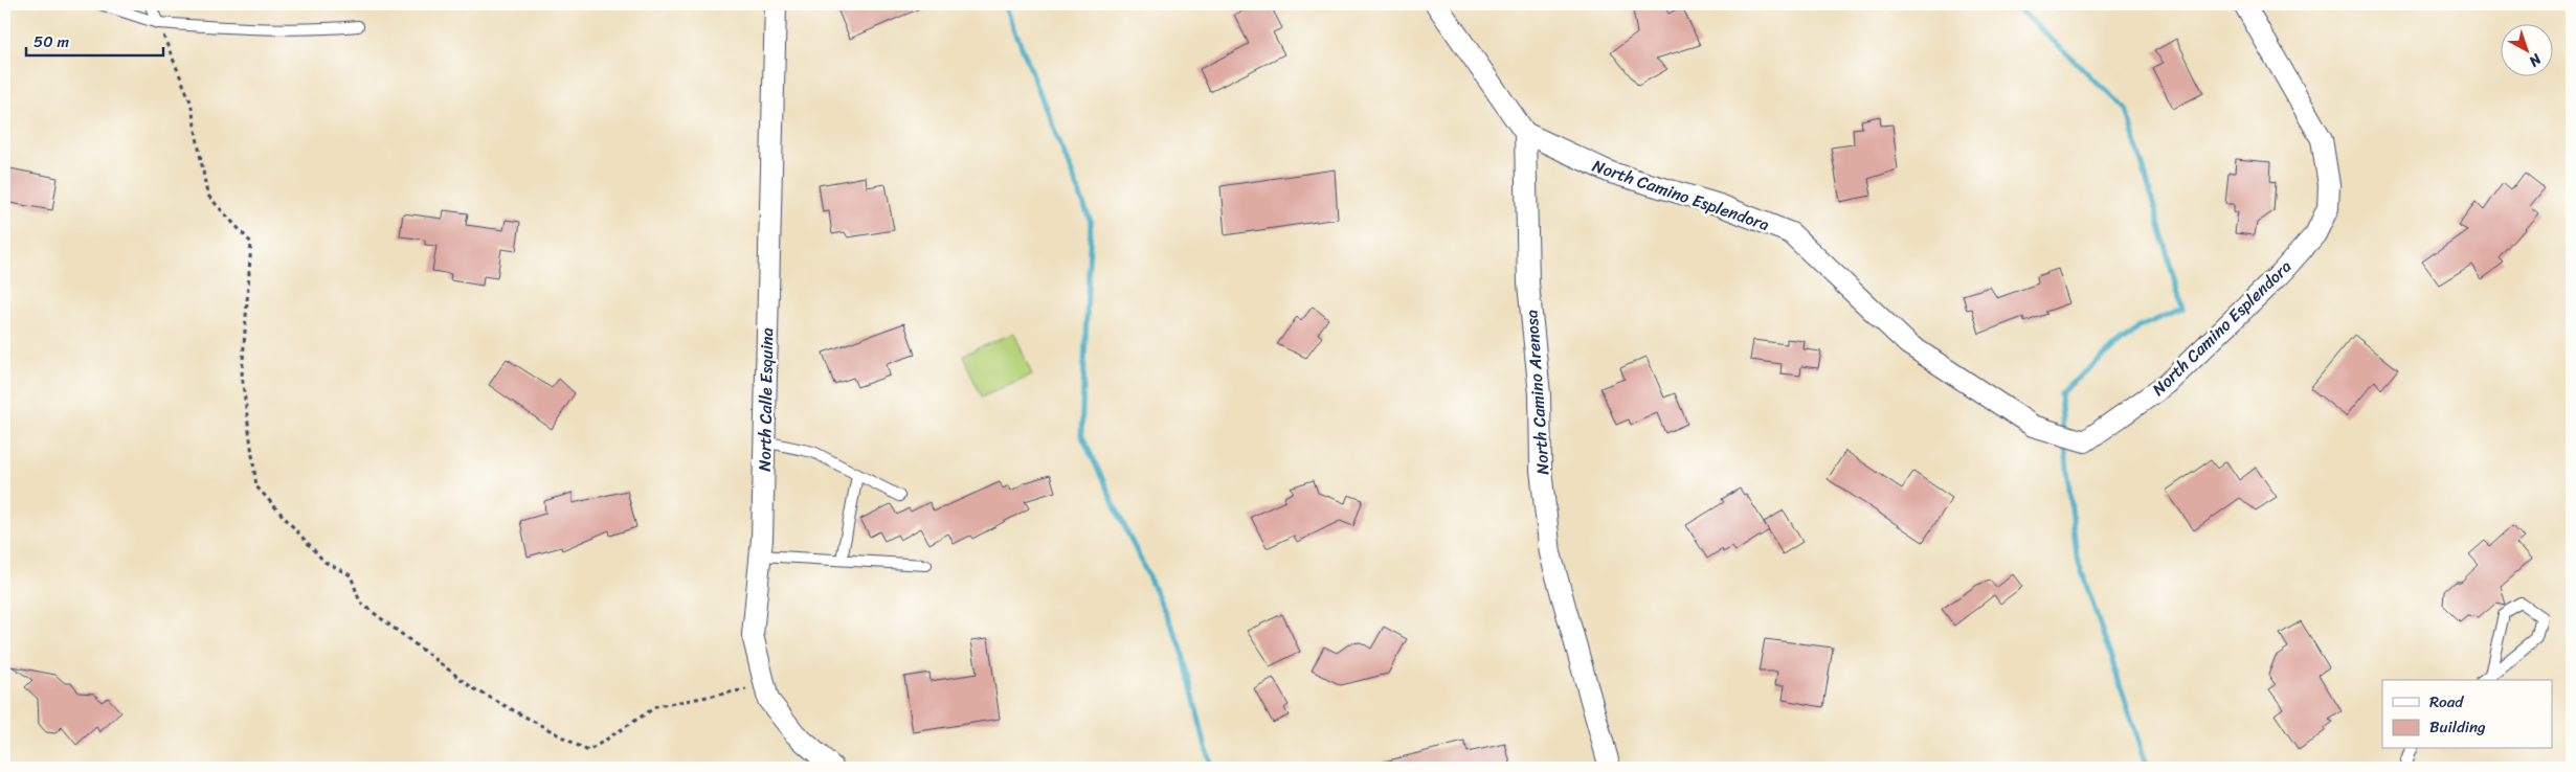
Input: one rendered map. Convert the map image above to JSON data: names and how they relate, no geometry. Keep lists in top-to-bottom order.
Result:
{
  "streets": {
    "street": ["North Camino Esplendora", "North Camino Arenosa", "North Calle Esquina"]
  },
  "crossings": [
    ["North Camino Esplendora", "North Camino Arenosa"]
  ],
  "legend": ["Road", "Building"],
  "scale_bar": "50 m",
  "north": "bottom right"
}
